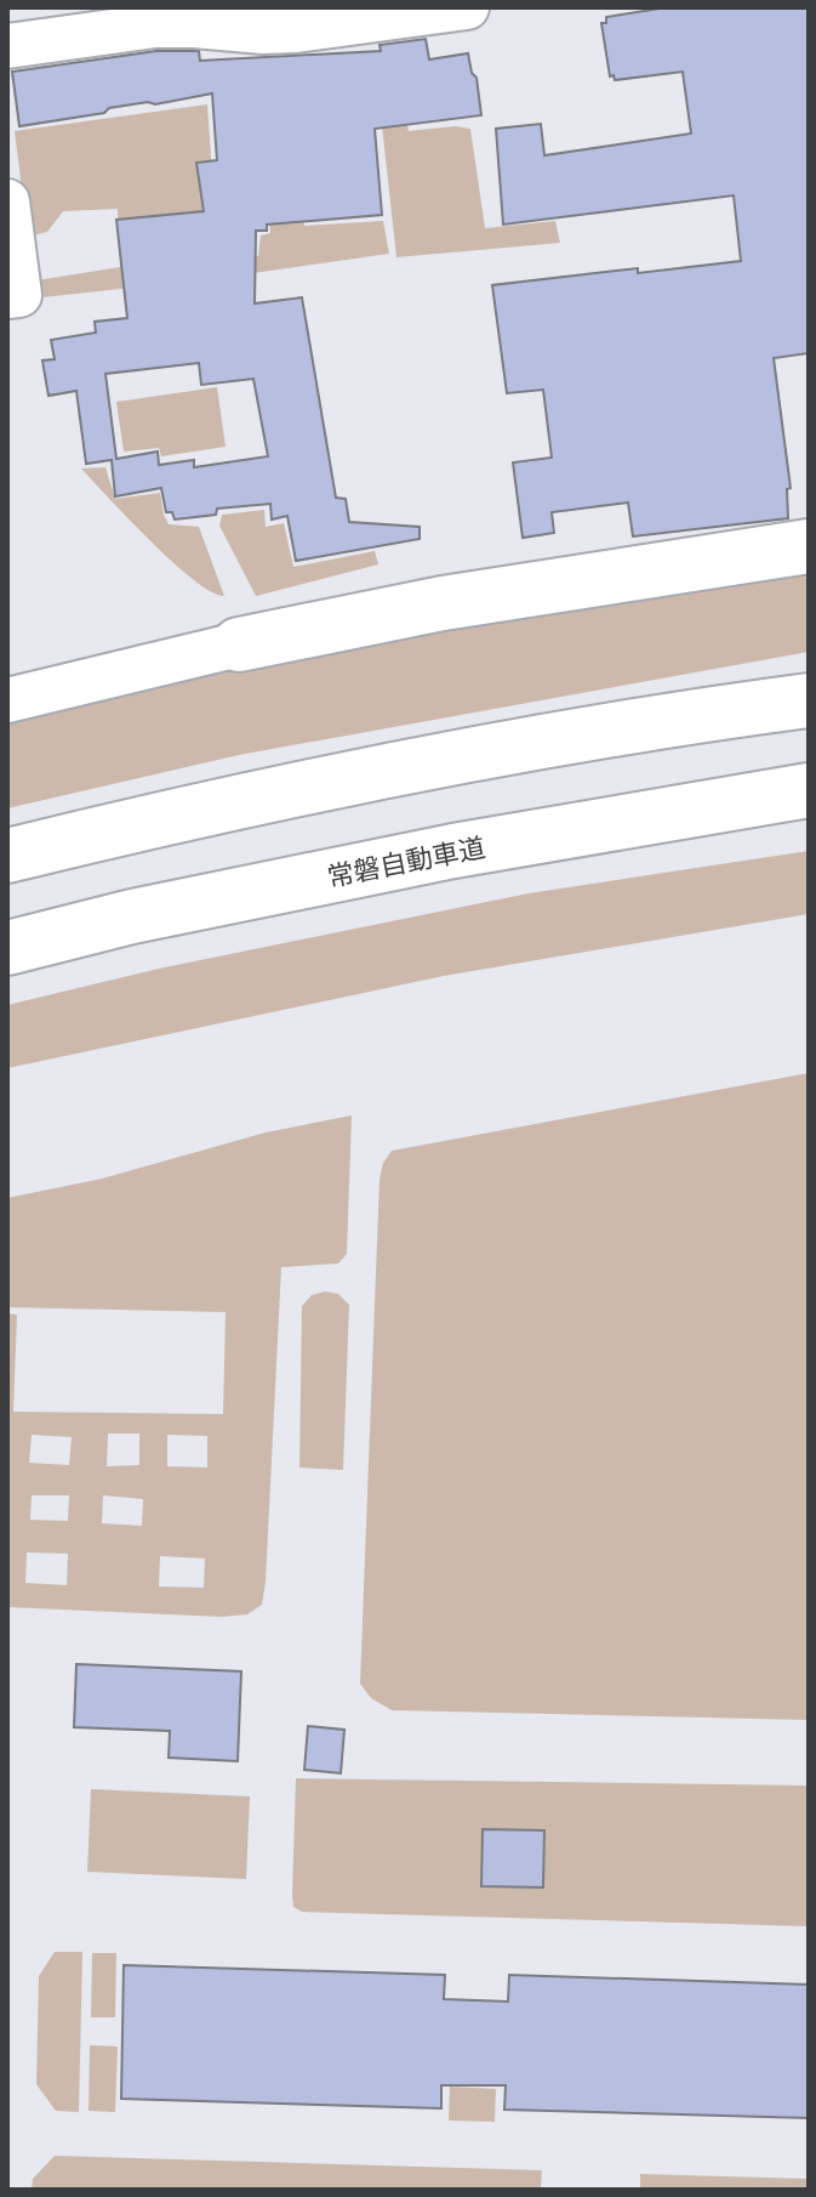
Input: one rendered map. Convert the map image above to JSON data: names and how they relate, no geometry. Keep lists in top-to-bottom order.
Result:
{
  "streets": {
    "main road": ["常磐自動車道"]
  }
}
